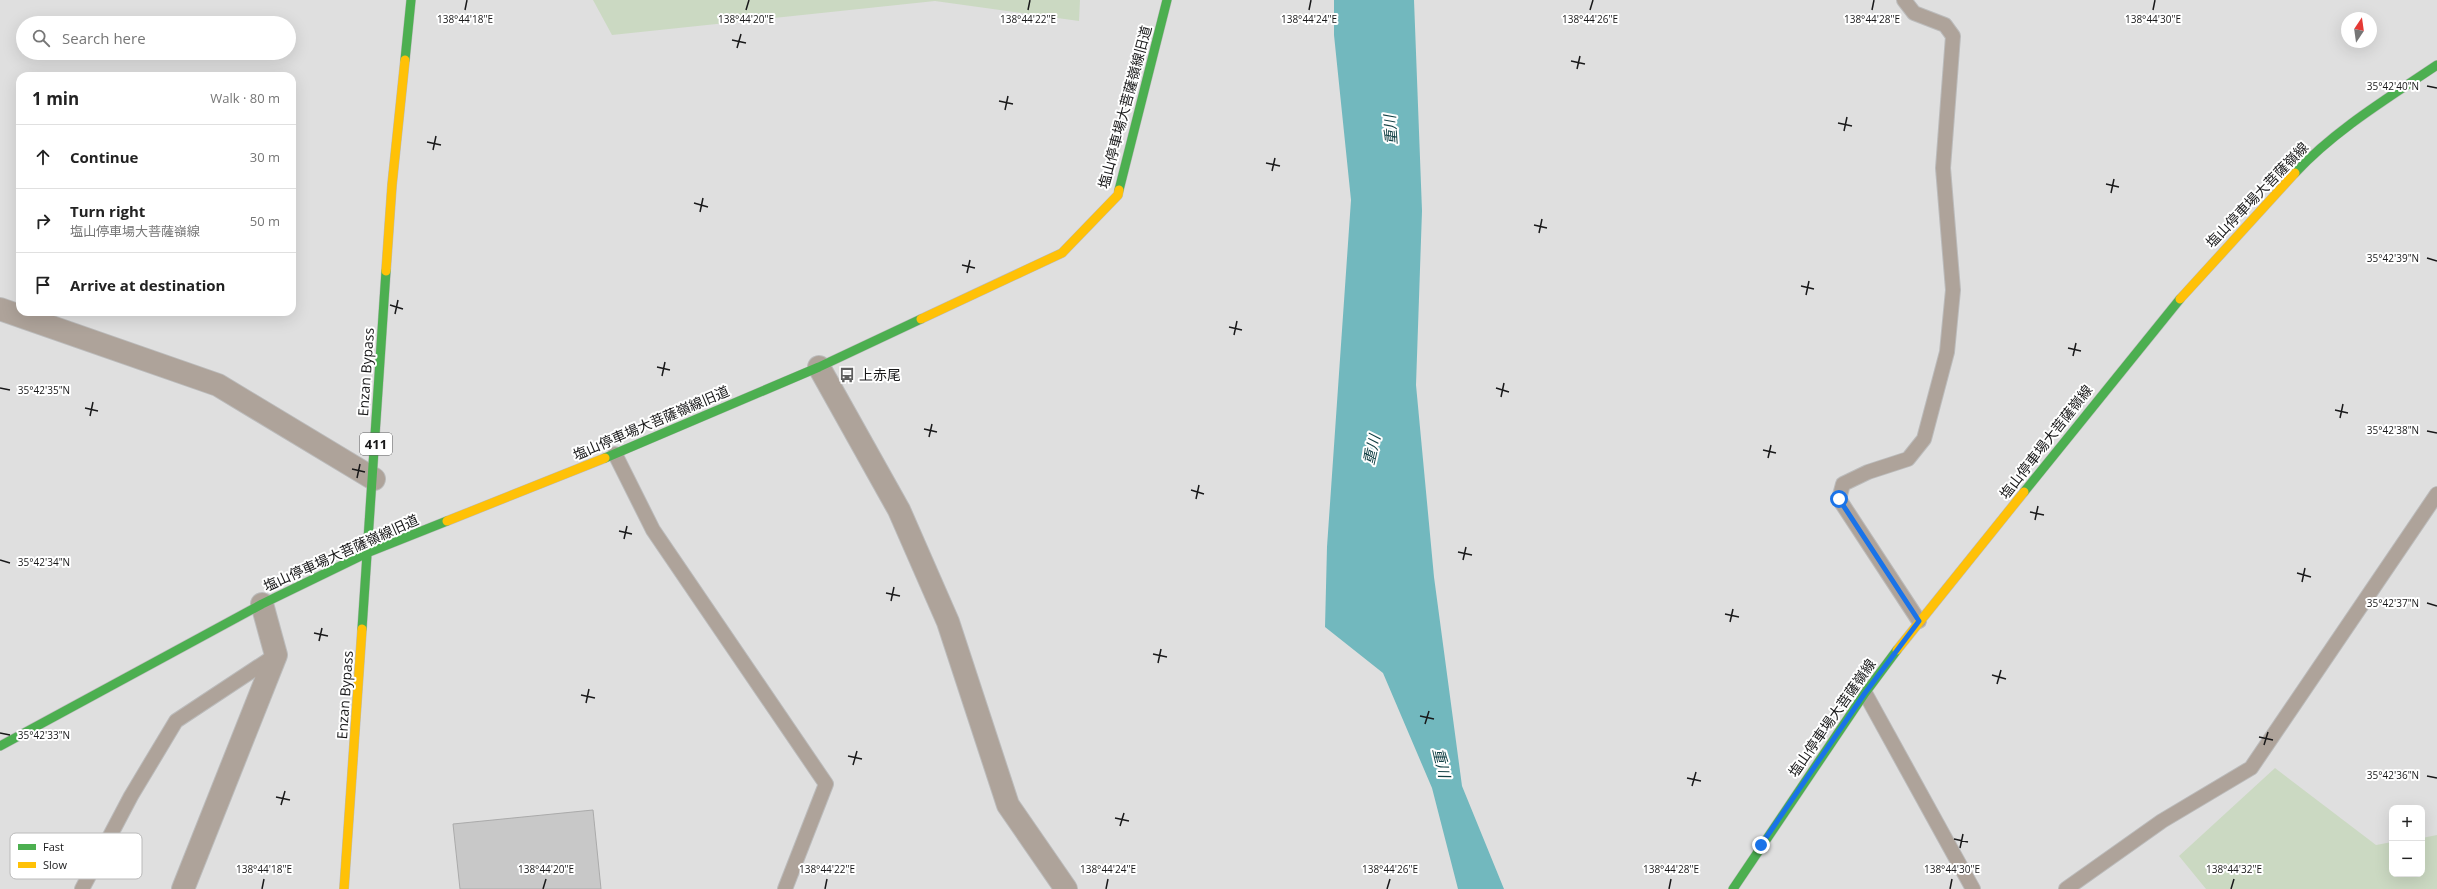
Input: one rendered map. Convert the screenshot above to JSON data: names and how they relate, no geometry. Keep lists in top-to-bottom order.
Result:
{
  "streets": {
    "main road": [
      "塩山停車場大菩薩嶺線旧道",
      "塩山停車場大菩薩嶺線",
      "Enzan Bypass",
      "411"
    ]
  },
  "crossings": [
    ["塩山停車場大菩薩嶺線旧道", "Enzan Bypass"]
  ],
  "water": ["重川"],
  "places": {
    "bus stop": ["上赤尾"]
  },
  "legend": ["Fast", "Slow"],
  "north": "top",
  "page": {
    "search": "Search here",
    "heading": ["1 min", "Walk · 80 m"],
    "list": [
      ["Continue", "30 m"],
      ["Turn right", "塩山停車場大菩薩嶺線", "50 m"],
      "Arrive at destination"
    ],
    "map_buttons": ["+", "−"]
  },
  "coordinates": [
    "138°44'18\"E",
    "138°44'20\"E",
    "138°44'22\"E",
    "138°44'24\"E",
    "138°44'26\"E",
    "138°44'28\"E",
    "138°44'30\"E",
    "35°42'40\"N",
    "35°42'39\"N",
    "35°42'35\"N",
    "35°42'38\"N",
    "35°42'34\"N",
    "35°42'37\"N",
    "35°42'33\"N",
    "35°42'36\"N",
    "138°44'32\"E"
  ]
}
